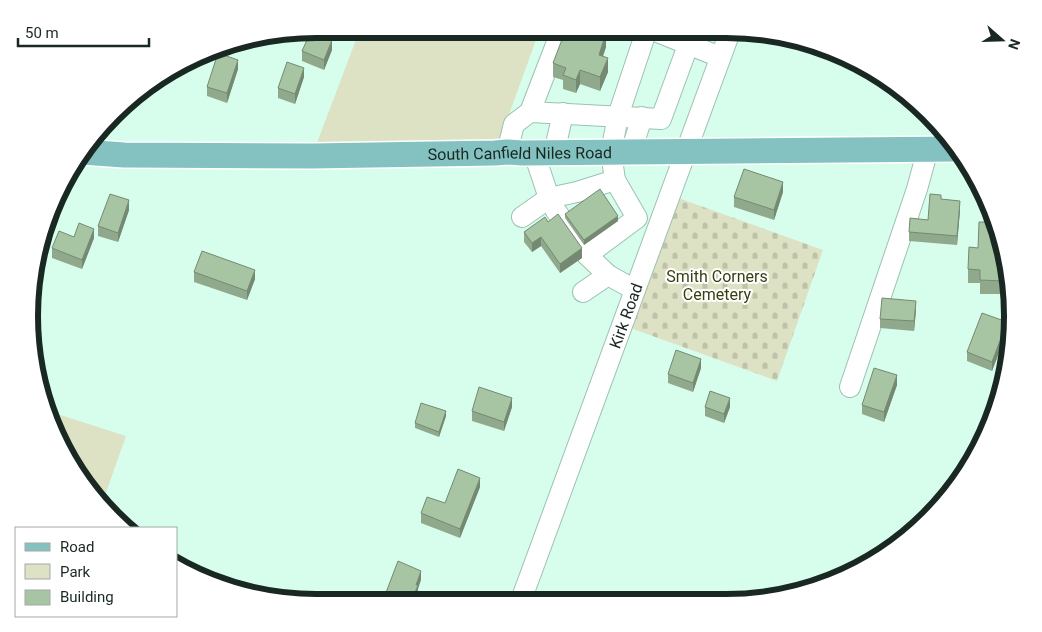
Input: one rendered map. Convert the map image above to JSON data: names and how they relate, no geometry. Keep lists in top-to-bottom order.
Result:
{
  "streets": {
    "main road": ["South Canfield Niles Road"],
    "street": ["Kirk Road"]
  },
  "crossings": [
    ["South Canfield Niles Road", "Kirk Road"]
  ],
  "parks": ["Smith Corners Cemetery"],
  "legend": ["Road", "Park", "Building"],
  "scale_bar": "50 m",
  "north": "right"
}
